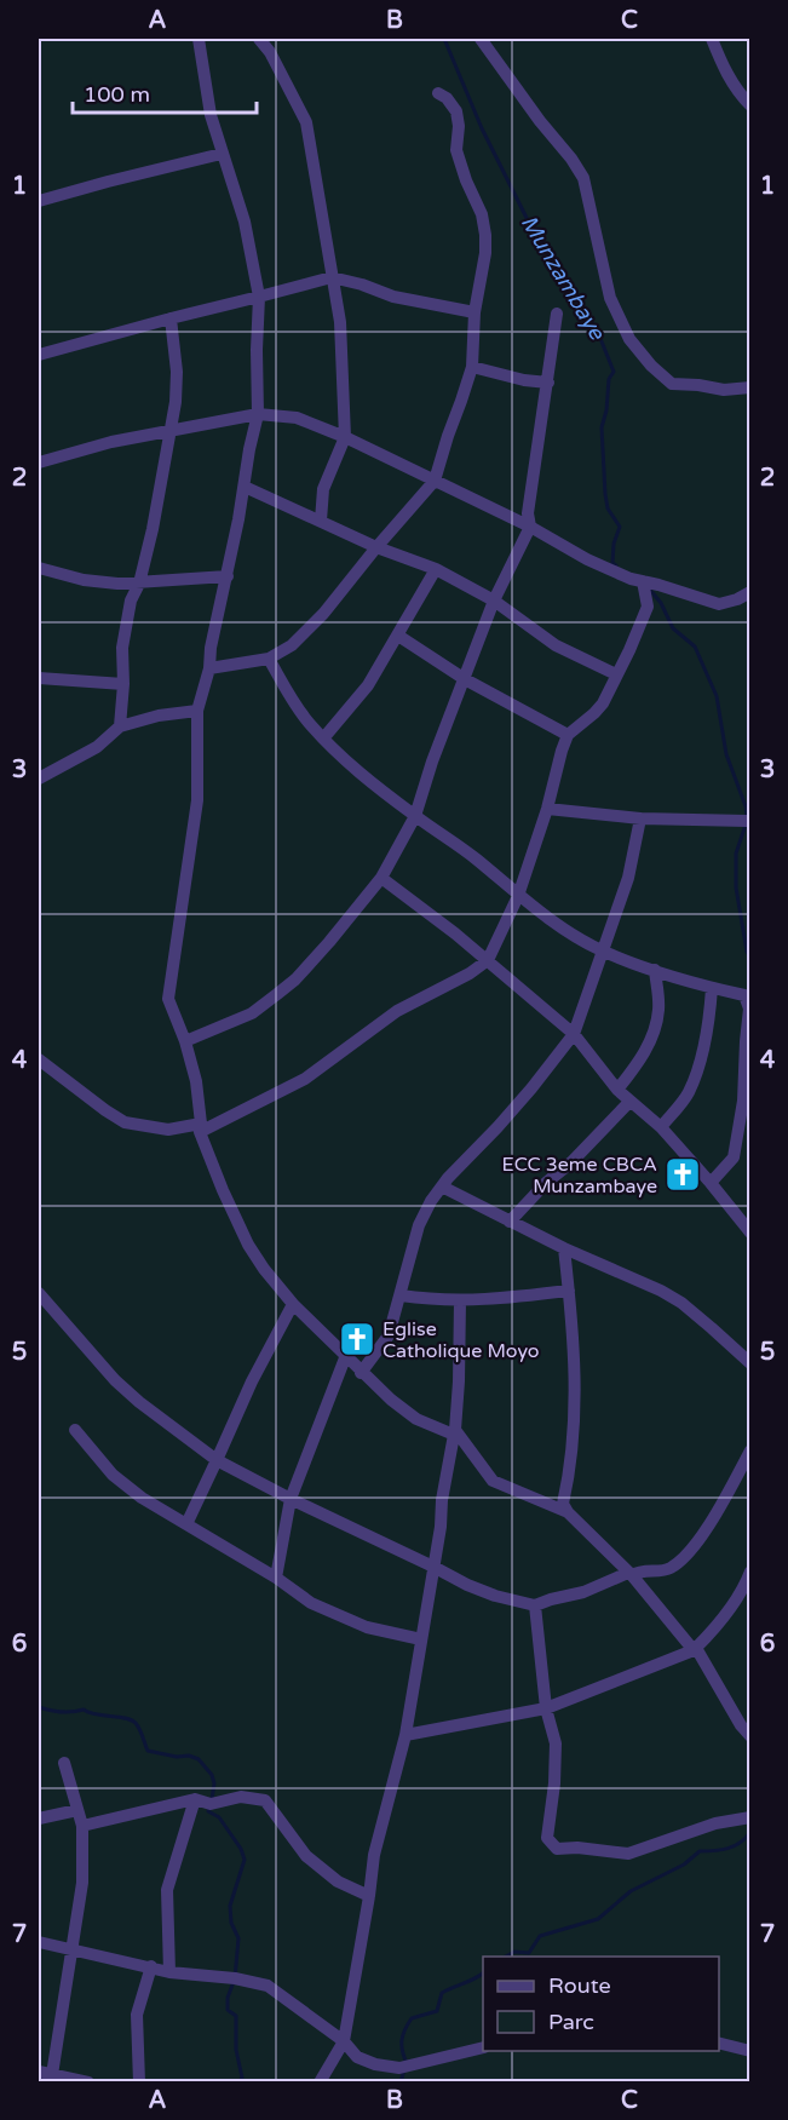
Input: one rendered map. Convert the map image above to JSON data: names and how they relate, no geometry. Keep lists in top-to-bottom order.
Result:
{
  "water": ["Munzambaye"],
  "places": {
    "church": ["ECC 3eme CBCA Munzambaye", "Eglise Catholique Moyo"]
  },
  "legend": ["Route", "Parc"],
  "scale_bar": "100 m",
  "grid": {
    "columns": ["A", "B", "C"],
    "rows": [
      "1",
      "2",
      "3",
      "4",
      "5",
      "6",
      "7"
    ]
  }
}
